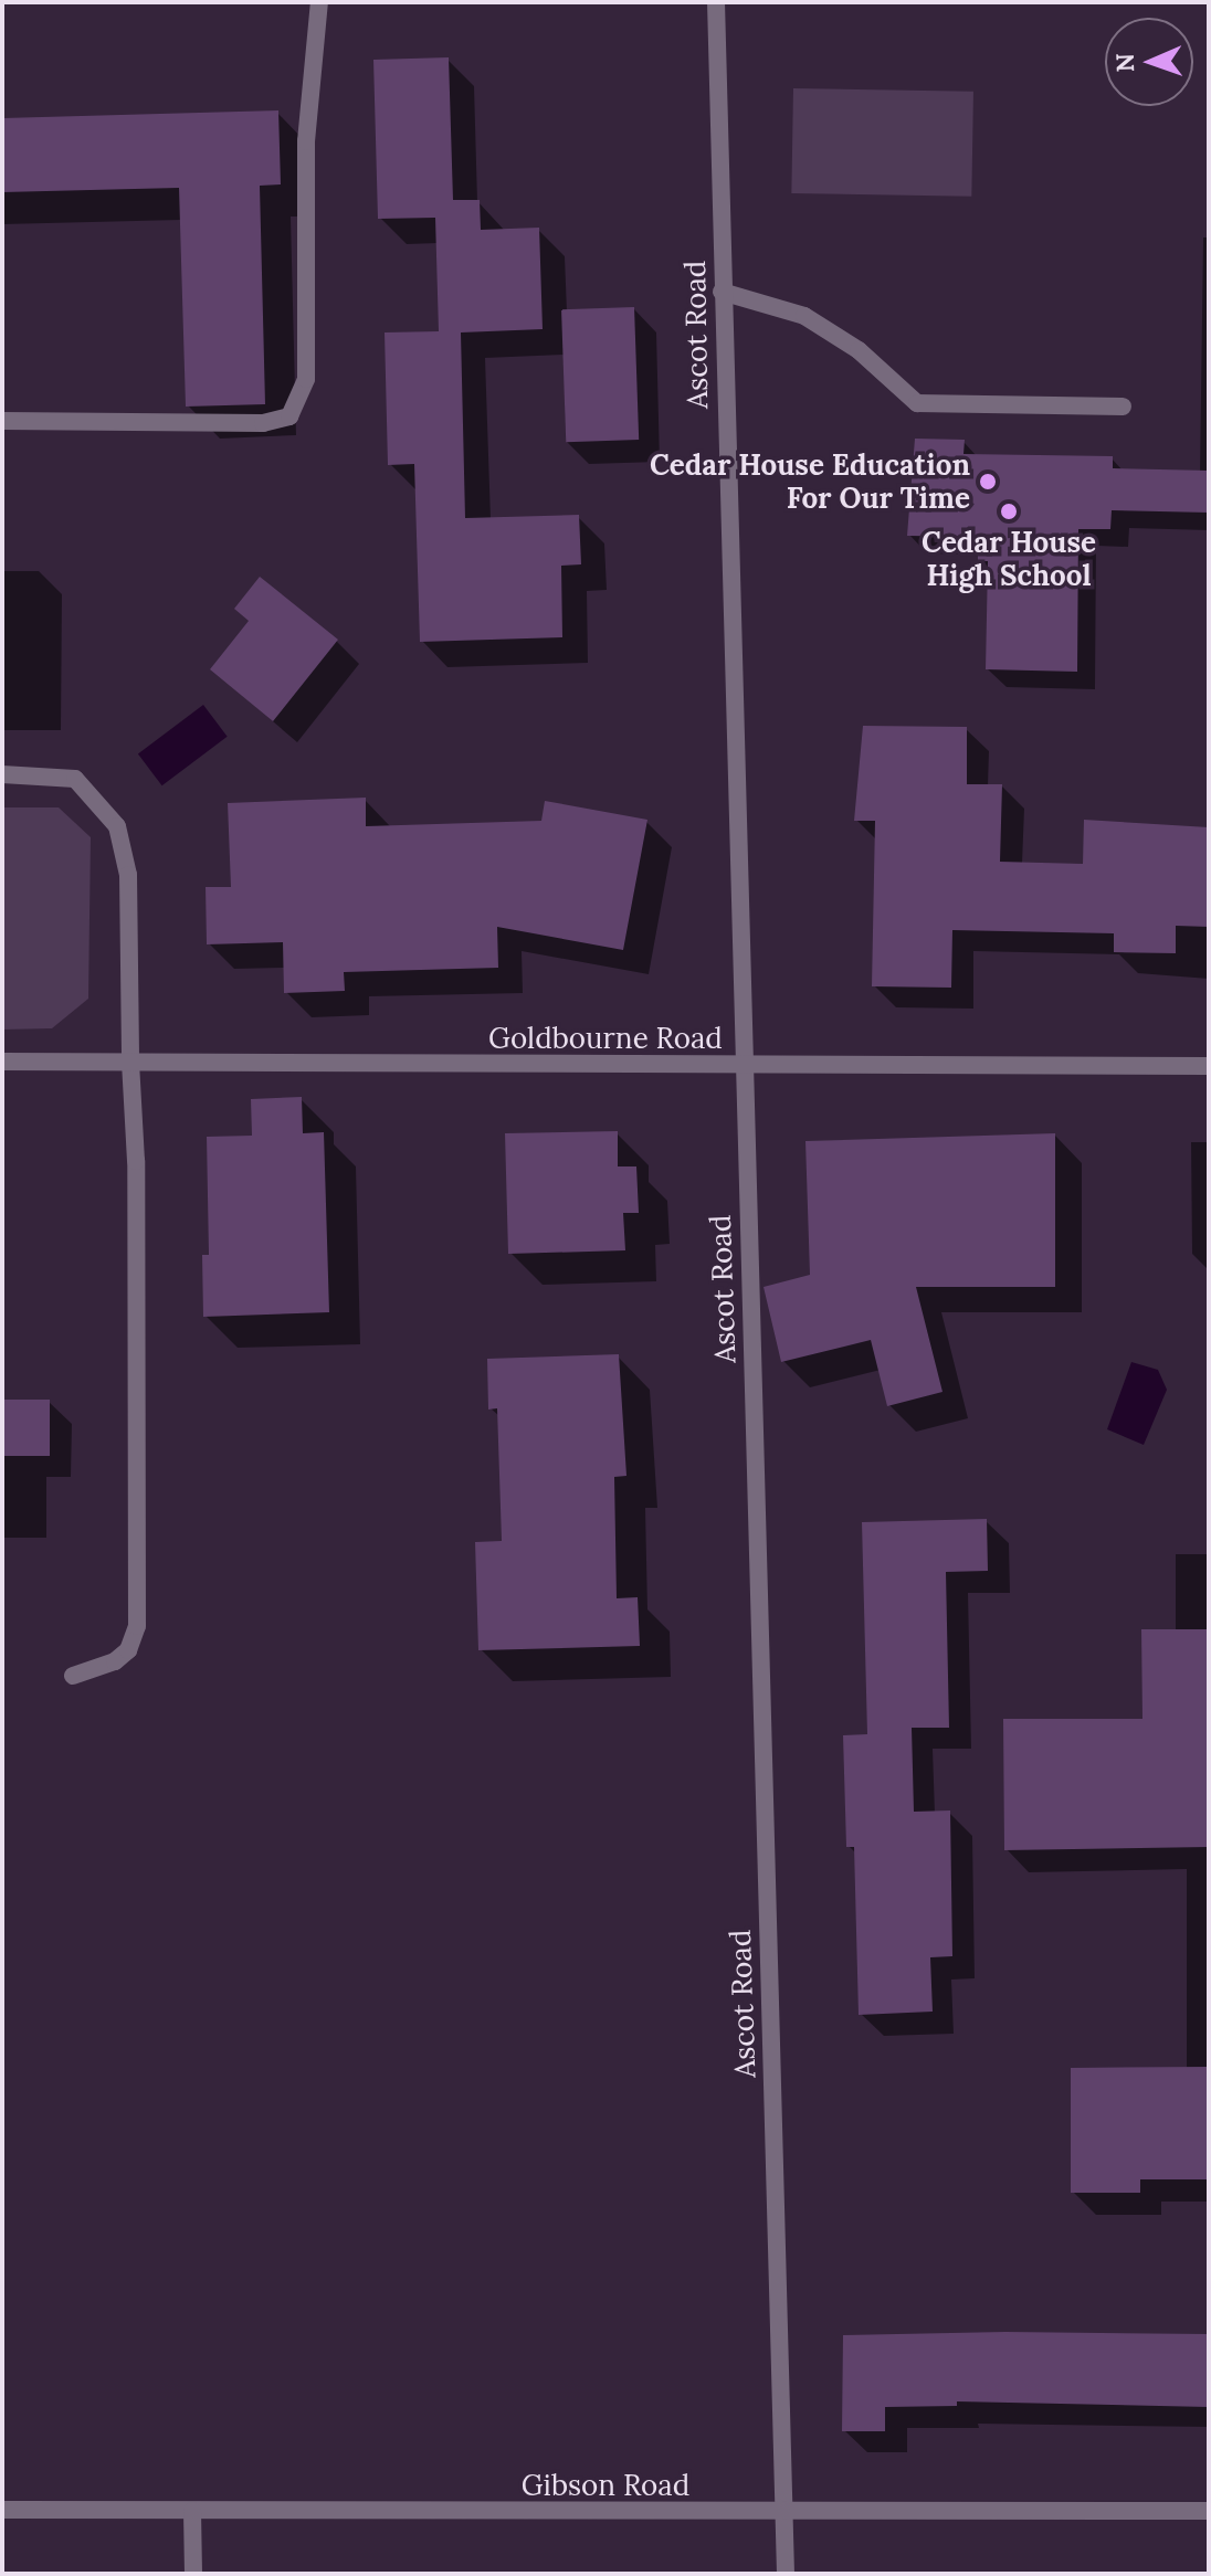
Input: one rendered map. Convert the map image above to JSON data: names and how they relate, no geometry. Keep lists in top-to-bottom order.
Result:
{
  "streets": {
    "street": ["Ascot Road", "Goldbourne Road", "Gibson Road"]
  },
  "crossings": [
    ["Ascot Road", "Goldbourne Road"],
    ["Ascot Road", "Gibson Road"]
  ],
  "places": ["Cedar House Education For Our Time", "Cedar House High School"],
  "north": "left"
}
